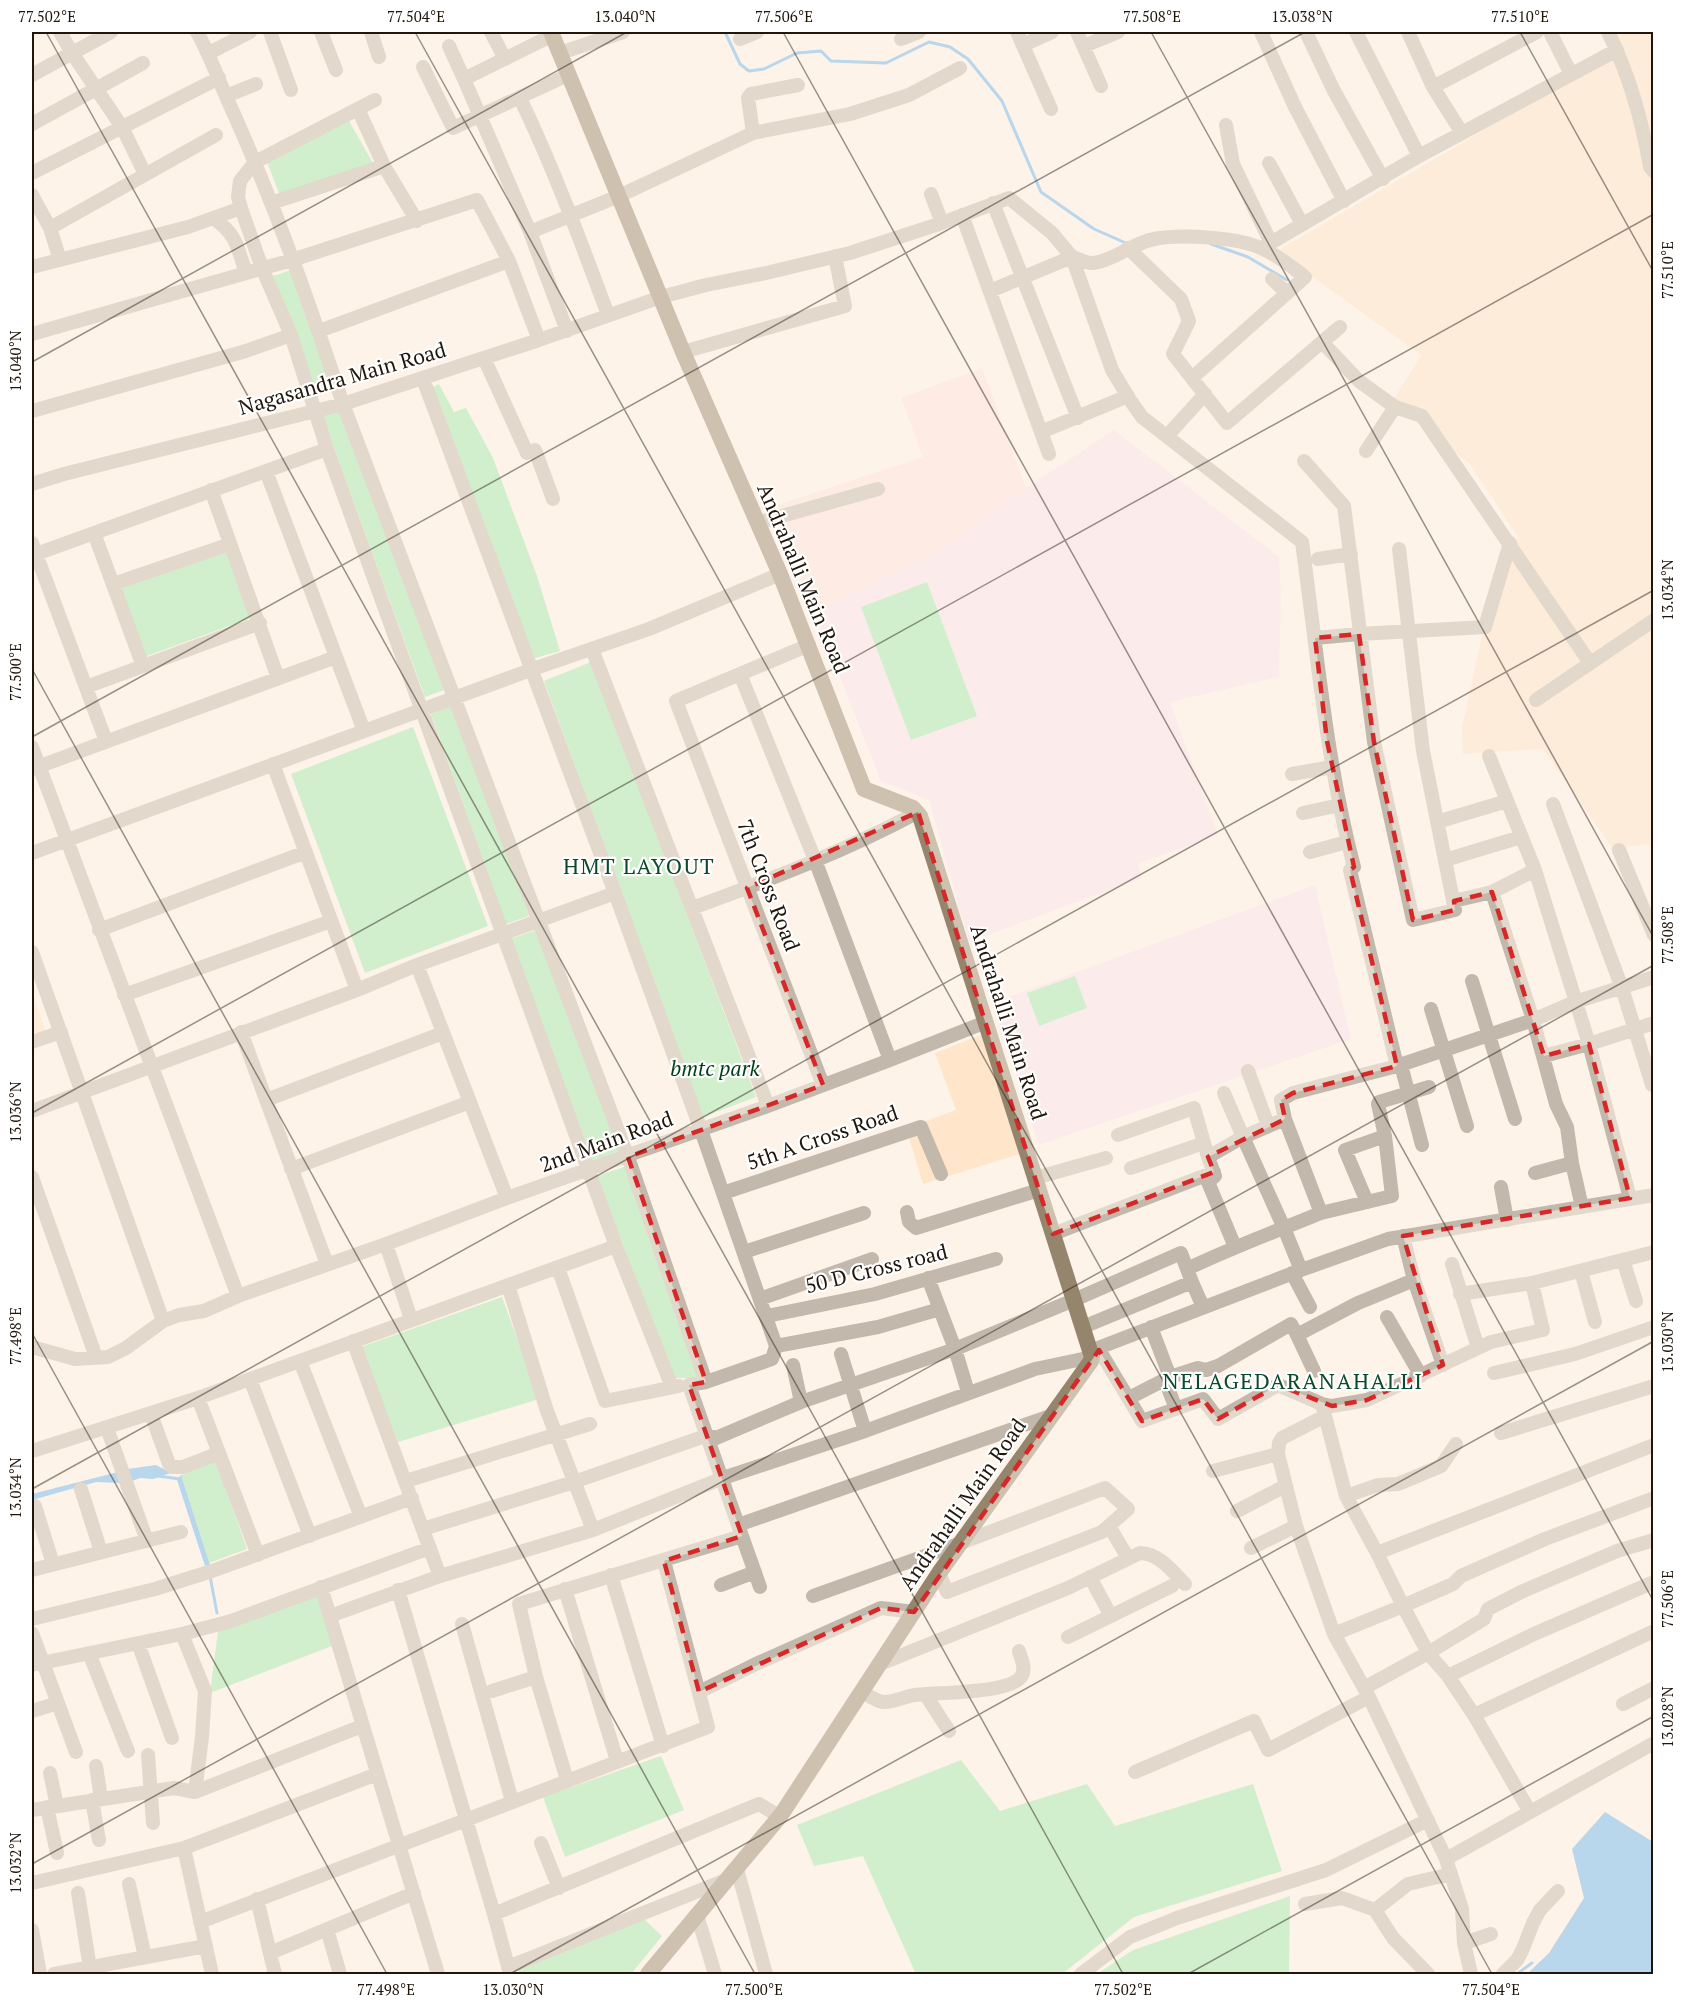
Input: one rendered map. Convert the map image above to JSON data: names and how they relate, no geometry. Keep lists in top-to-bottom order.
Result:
{
  "streets": {
    "main road": ["Andrahalli Main Road"],
    "street": [
      "Nagasandra Main Road",
      "7th Cross Road",
      "5th A Cross Road",
      "2nd Main Road",
      "50 D Cross road"
    ]
  },
  "crossings": [
    ["Nagasandra Main Road", "Andrahalli Main Road"],
    ["Andrahalli Main Road", "2nd Main Road"],
    ["7th Cross Road", "2nd Main Road"]
  ],
  "districts": ["HMT LAYOUT", "NELAGEDARANAHALLI"],
  "parks": ["bmtc park"],
  "coordinates": [
    "77.502°E",
    "77.504°E",
    "13.040°N",
    "77.506°E",
    "77.508°E",
    "13.038°N",
    "77.510°E",
    "13.034°N",
    "77.500°E",
    "13.036°N",
    "77.498°E",
    "13.030°N",
    "13.028°N",
    "13.032°N"
  ]
}
